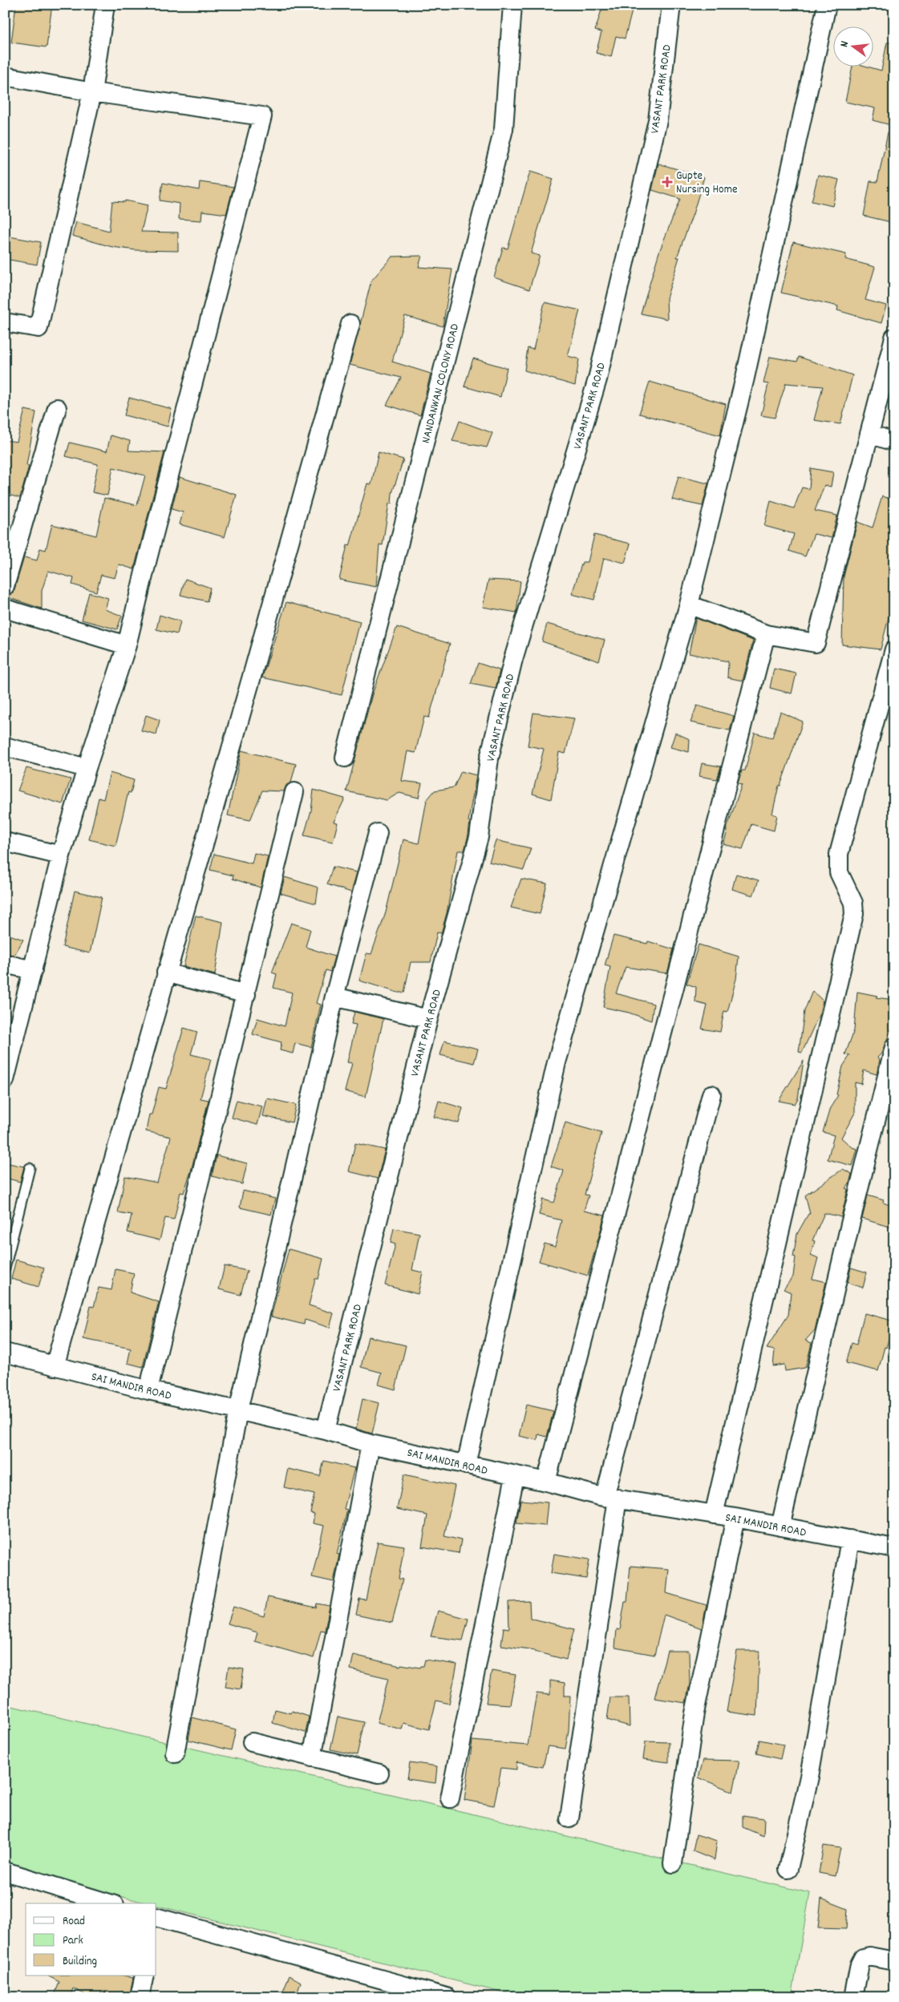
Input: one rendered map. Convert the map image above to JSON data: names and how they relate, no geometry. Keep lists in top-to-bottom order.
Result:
{
  "streets": {
    "street": ["VASANT PARK ROAD", "NANDANWAN COLONY ROAD", "SAI MANDIR ROAD"]
  },
  "crossings": [
    ["VASANT PARK ROAD", "SAI MANDIR ROAD"]
  ],
  "places": {
    "health": ["Gupte Nursing Home"]
  },
  "legend": ["Road", "Park", "Building"],
  "north": "left"
}
